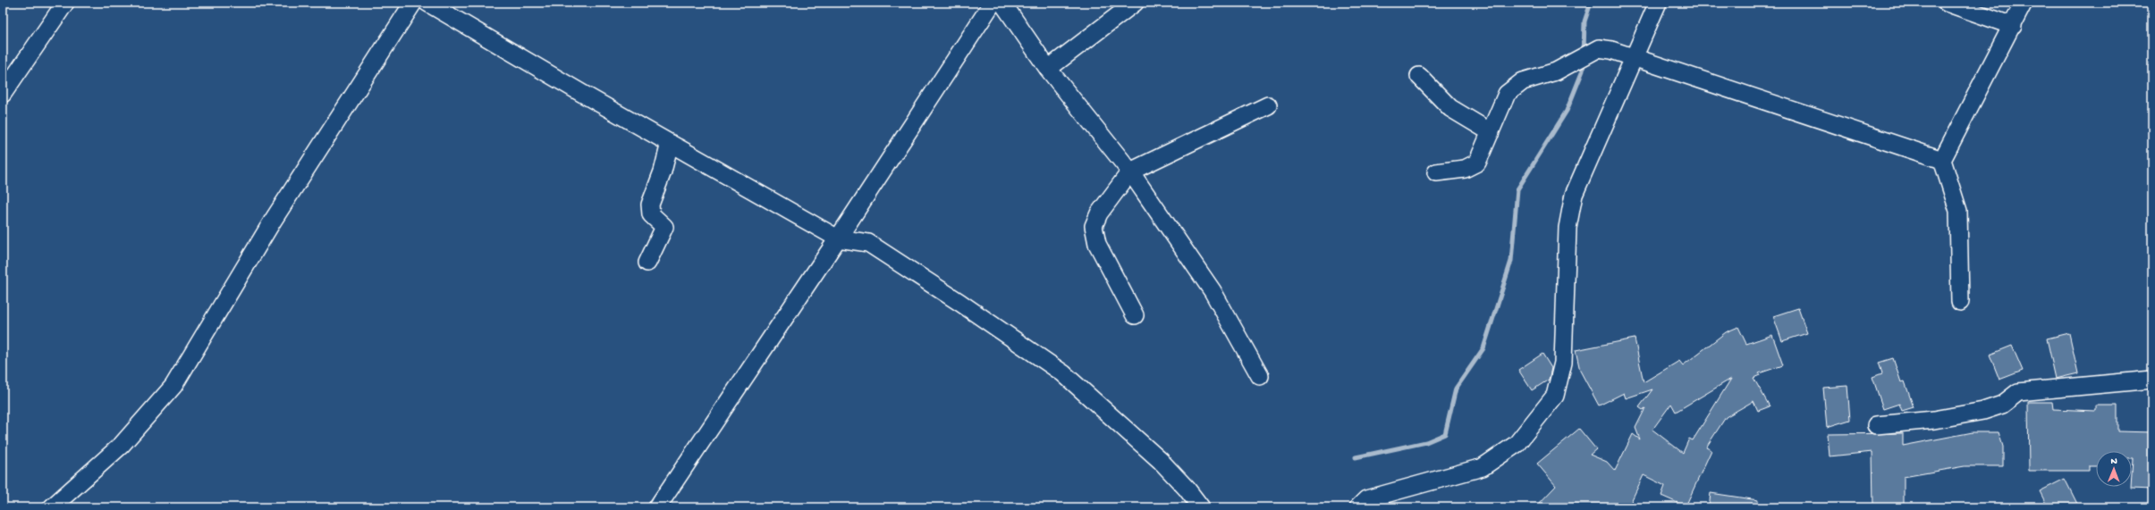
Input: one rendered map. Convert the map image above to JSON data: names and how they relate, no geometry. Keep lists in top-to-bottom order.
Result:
{
  "north": "top"
}
